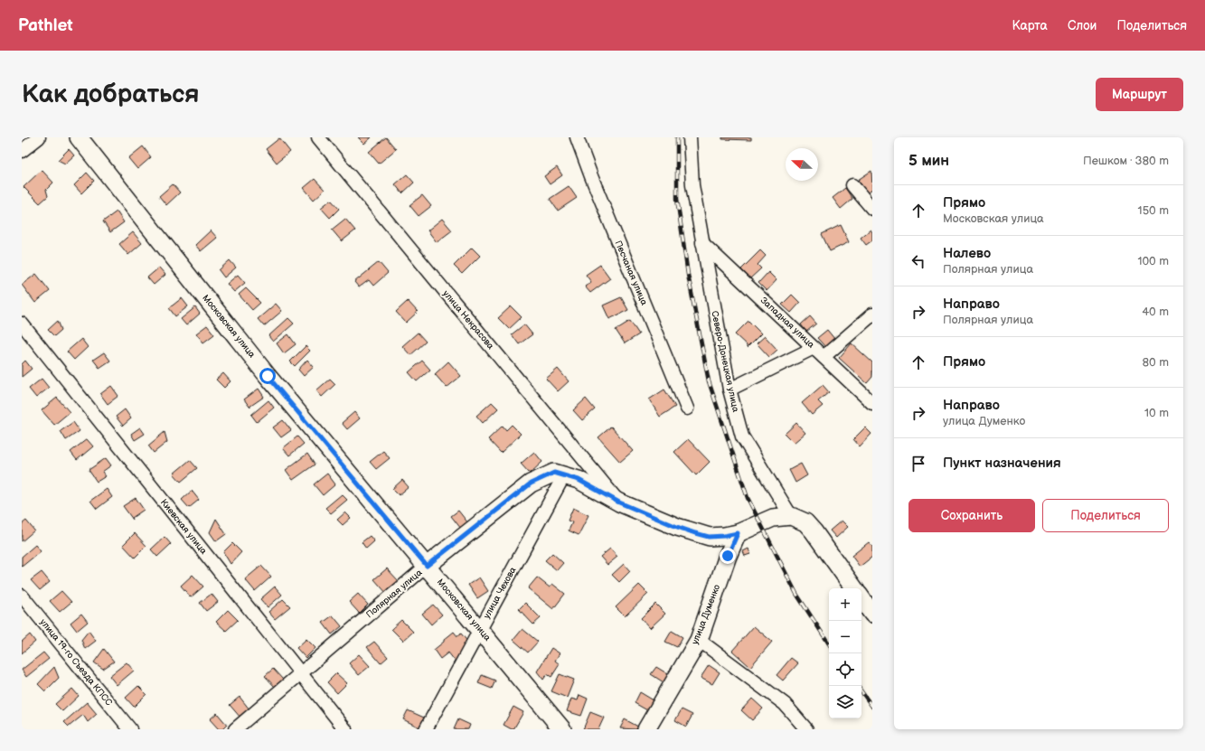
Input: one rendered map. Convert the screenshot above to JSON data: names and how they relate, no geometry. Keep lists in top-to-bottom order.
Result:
{
  "streets": {
    "main road": ["Московская улица", "Полярная улица", "улица Думенко"],
    "street": [
      "Песчаная улица",
      "улица Некрасова",
      "Западная улица",
      "Северо-Донецкая улица",
      "Киевская улица",
      "улица Чехова",
      "улица 19-го Съезда КПСС"
    ]
  },
  "crossings": [
    ["улица Некрасова", "Полярная улица"],
    ["Западная улица", "Северо-Донецкая улица"],
    ["Московская улица", "улица Чехова"],
    ["Московская улица", "Полярная улица"],
    ["Северо-Донецкая улица", "Полярная улица"],
    ["Киевская улица", "Полярная улица"],
    ["улица Чехова", "Полярная улица"],
    ["Полярная улица", "улица Думенко"]
  ],
  "north": "left",
  "page": {
    "header": "Pathlet",
    "nav": ["Карта", "Слои", "Поделиться"],
    "buttons": [
      "Маршрут",
      ["Сохранить", "Поделиться"]
    ],
    "title": "Как добраться",
    "heading": ["5 мин", "Пешком · 380 m"],
    "list": [
      ["Прямо", "Московская улица", "150 m"],
      ["Налево", "Полярная улица", "100 m"],
      ["Направо", "Полярная улица", "40 m"],
      ["Прямо", "80 m"],
      ["Направо", "улица Думенко", "10 m"],
      "Пункт назначения"
    ],
    "map_buttons": ["+", "−"]
  }
}
